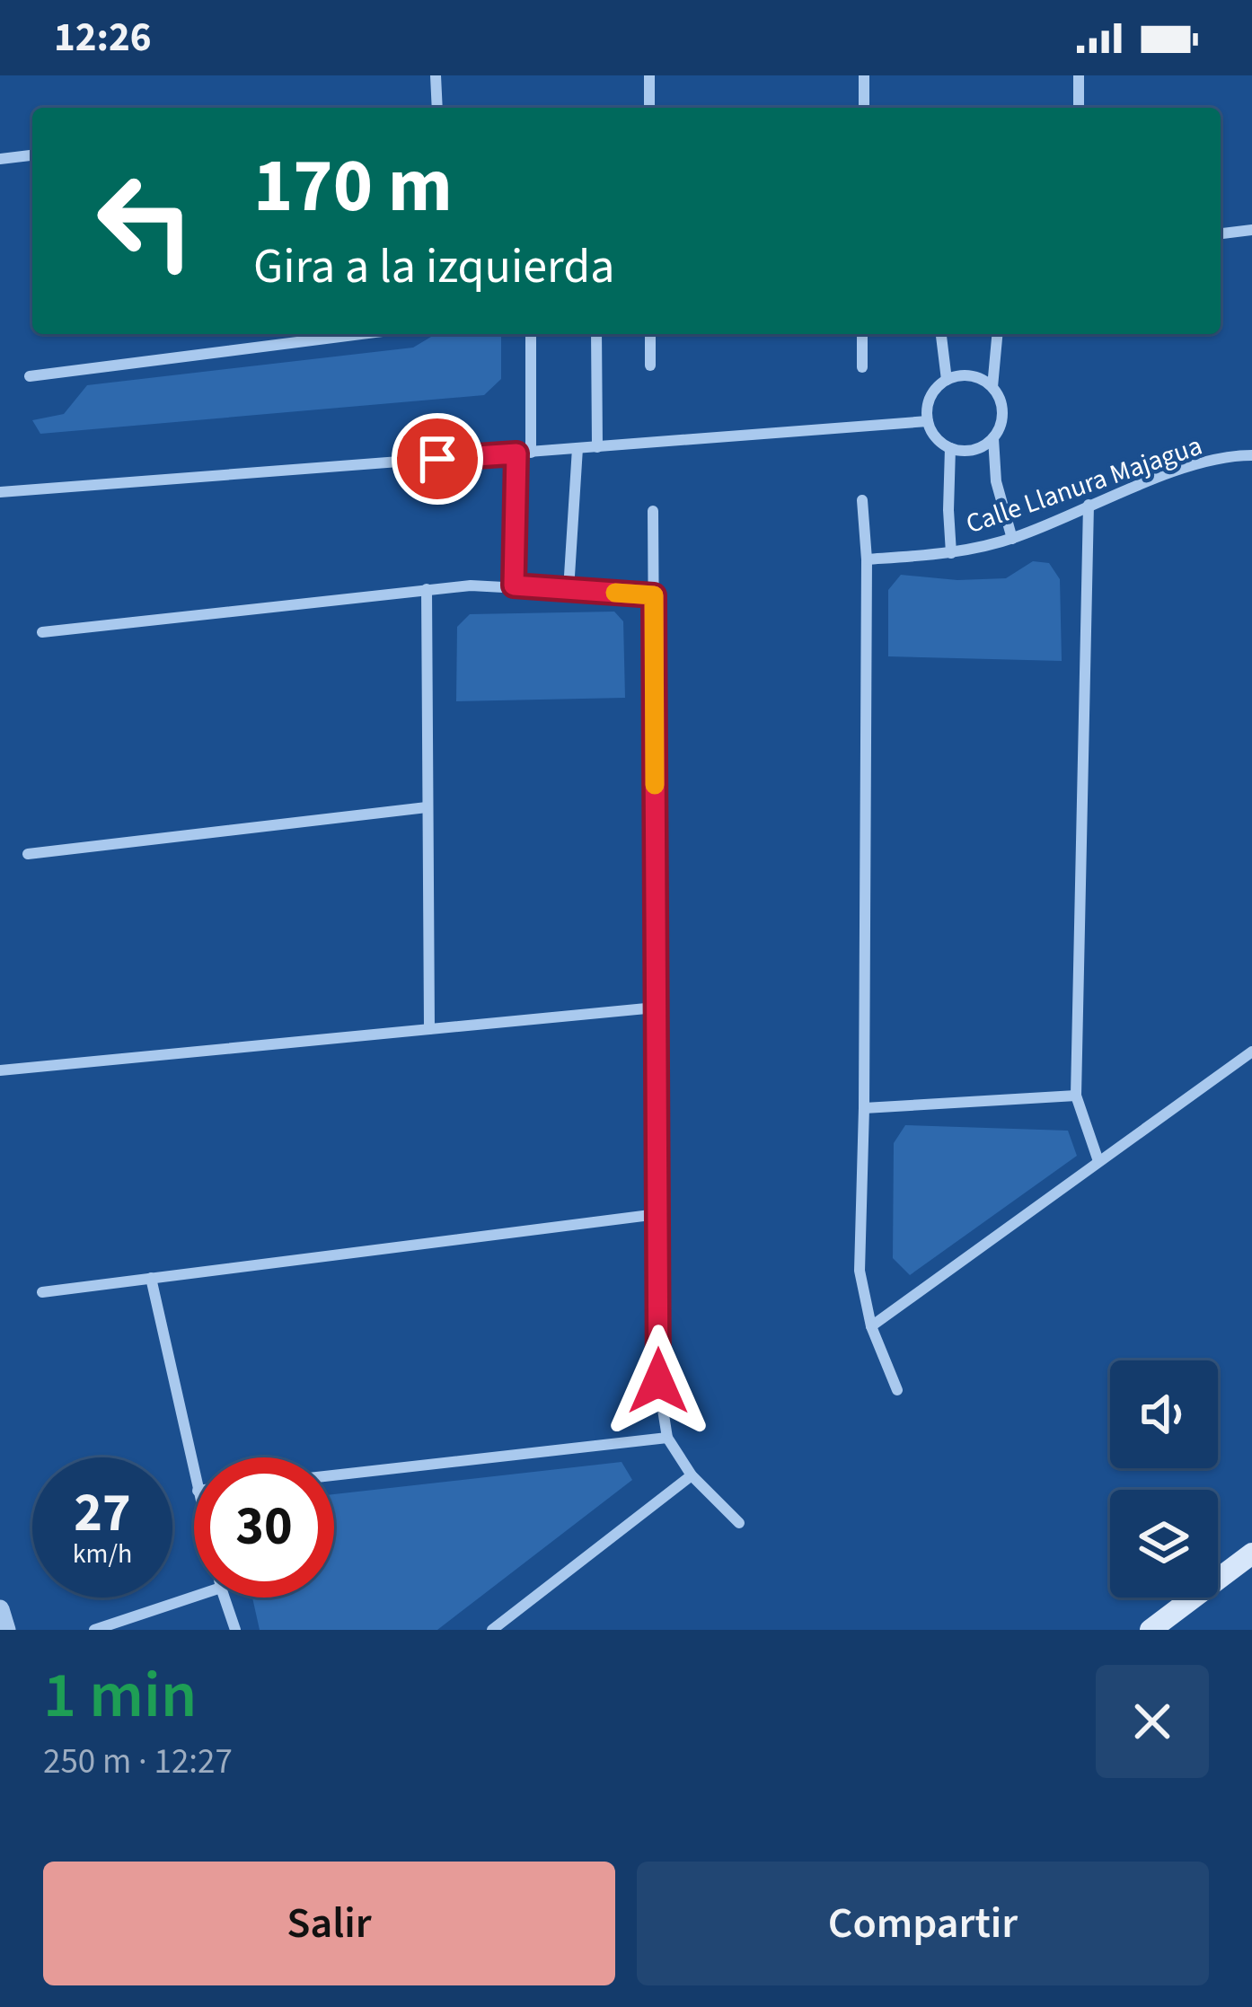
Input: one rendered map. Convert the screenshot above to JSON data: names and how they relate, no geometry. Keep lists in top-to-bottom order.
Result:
{
  "streets": {
    "street": ["Calle Llanura Majagua"]
  },
  "page": {
    "status": "12:26",
    "turn": ["170 m", "Gira a la izquierda"],
    "speed": "27 km/h",
    "limit": "30",
    "heading": ["1 min", "250 m · 12:27"],
    "buttons": ["Salir", "Compartir"]
  }
}
